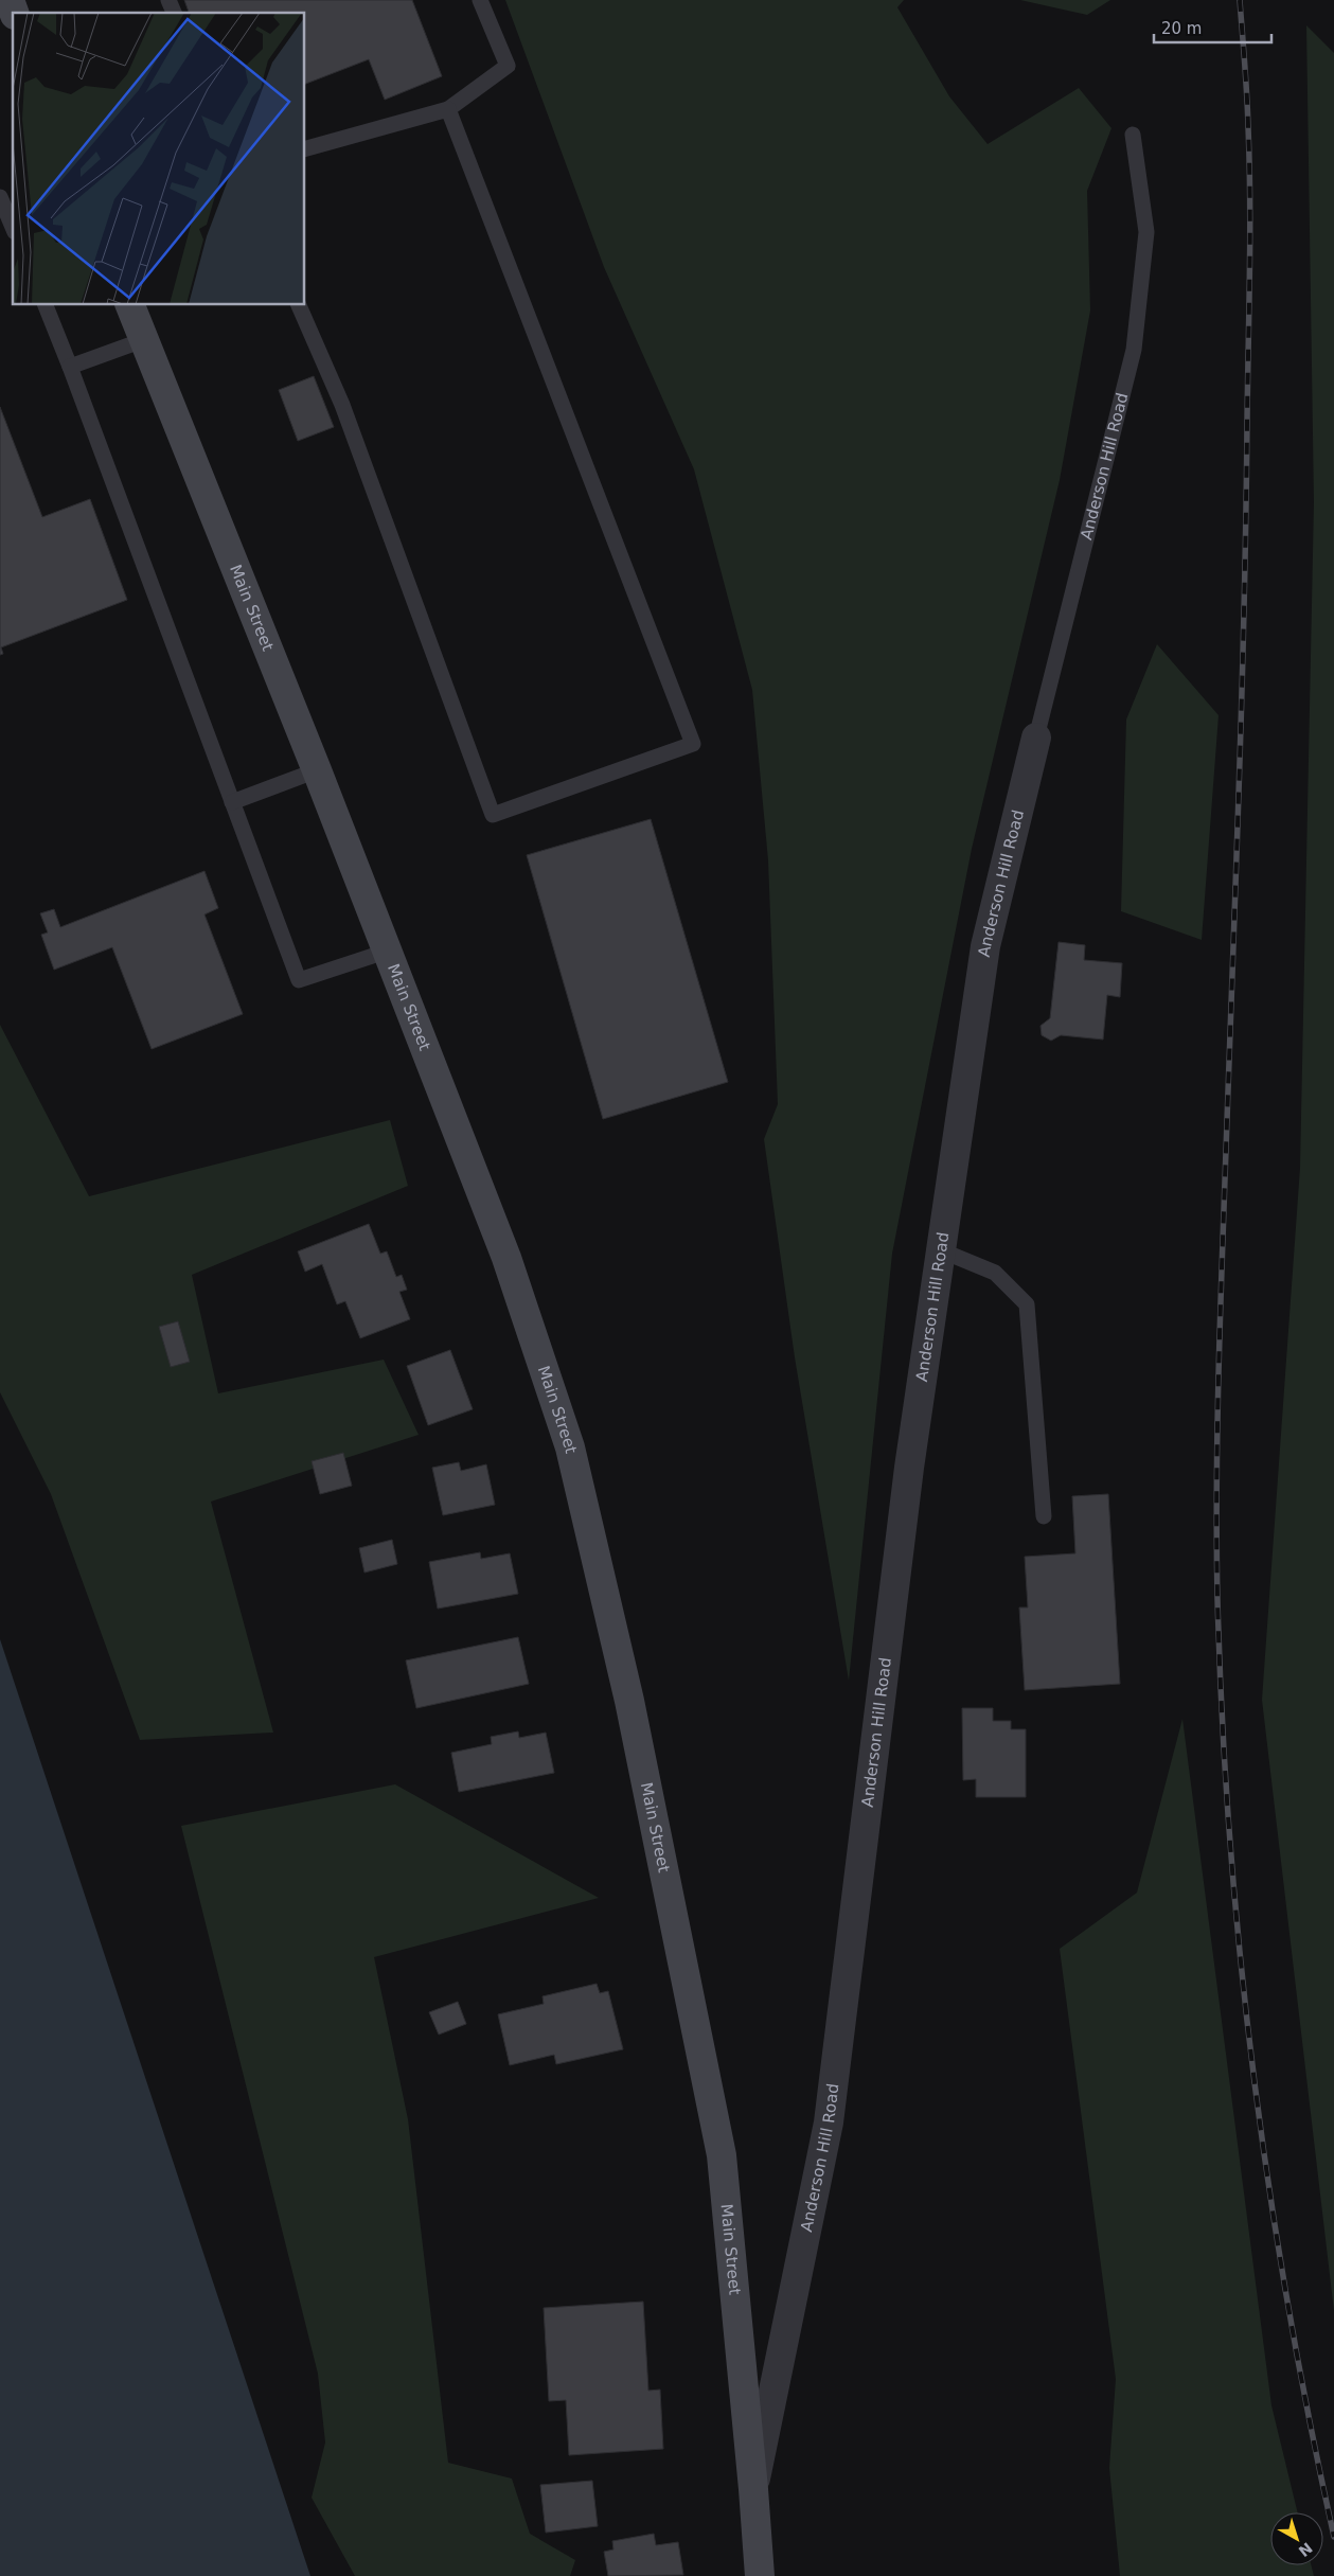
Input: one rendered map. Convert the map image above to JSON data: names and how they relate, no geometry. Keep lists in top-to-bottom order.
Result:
{
  "streets": {
    "main road": ["Main Street"],
    "street": ["Anderson Hill Road"]
  },
  "crossings": [
    ["Anderson Hill Road", "Main Street"]
  ],
  "scale_bar": "20 m",
  "north": "bottom right"
}
